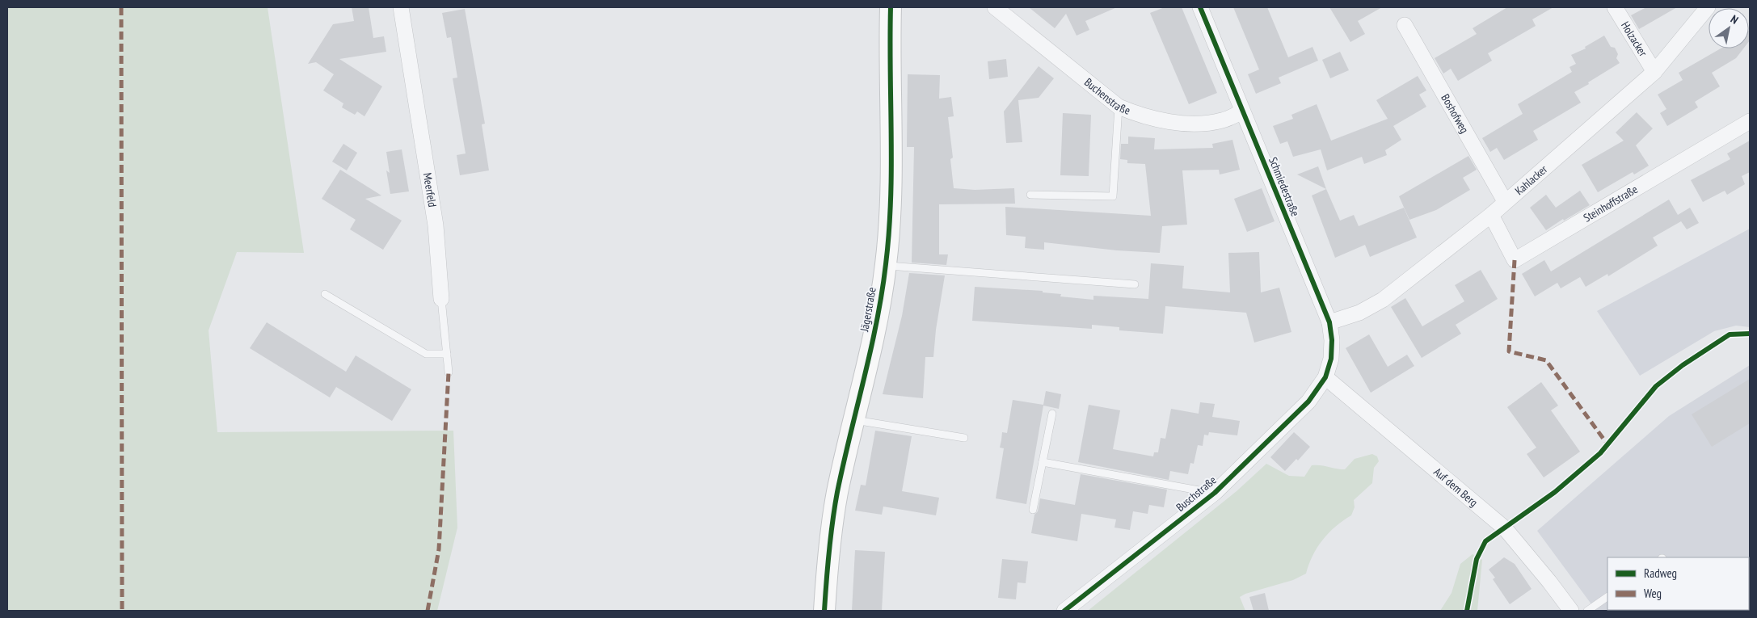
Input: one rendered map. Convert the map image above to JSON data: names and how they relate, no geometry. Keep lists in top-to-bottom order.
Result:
{
  "streets": {
    "street": [
      "Holzacker",
      "Buchenstraße",
      "Boshofweg",
      "Kahlacker",
      "Schmiedestraße",
      "Meerfeld",
      "Steinhoffstraße",
      "Jägerstraße",
      "Auf dem Berg",
      "Buschstraße"
    ]
  },
  "crossings": [
    ["Holzacker", "Kahlacker"],
    ["Buchenstraße", "Schmiedestraße"],
    ["Boshofweg", "Kahlacker"],
    ["Kahlacker", "Schmiedestraße"],
    ["Kahlacker", "Steinhoffstraße"],
    ["Schmiedestraße", "Auf dem Berg"],
    ["Schmiedestraße", "Buschstraße"],
    ["Auf dem Berg", "Buschstraße"]
  ],
  "legend": ["Radweg", "Weg"],
  "north": "top right"
}
